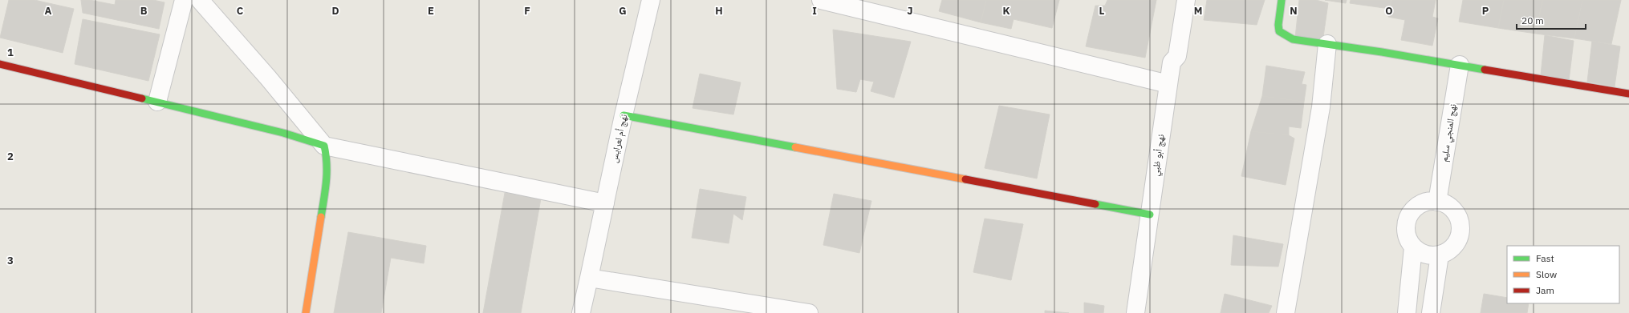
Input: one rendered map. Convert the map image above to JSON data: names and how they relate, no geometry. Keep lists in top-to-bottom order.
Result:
{
  "streets": {
    "street": ["نهج المنجي سليم", "نهج أم لعرايس", "نهج أبو ظبي"]
  },
  "legend": ["Fast", "Slow", "Jam"],
  "scale_bar": "20 m",
  "grid": {
    "columns": [
      "A",
      "B",
      "C",
      "D",
      "E",
      "F",
      "G",
      "H",
      "I",
      "J",
      "K",
      "L",
      "M",
      "N",
      "O",
      "P"
    ],
    "rows": ["1", "2", "3"]
  }
}
